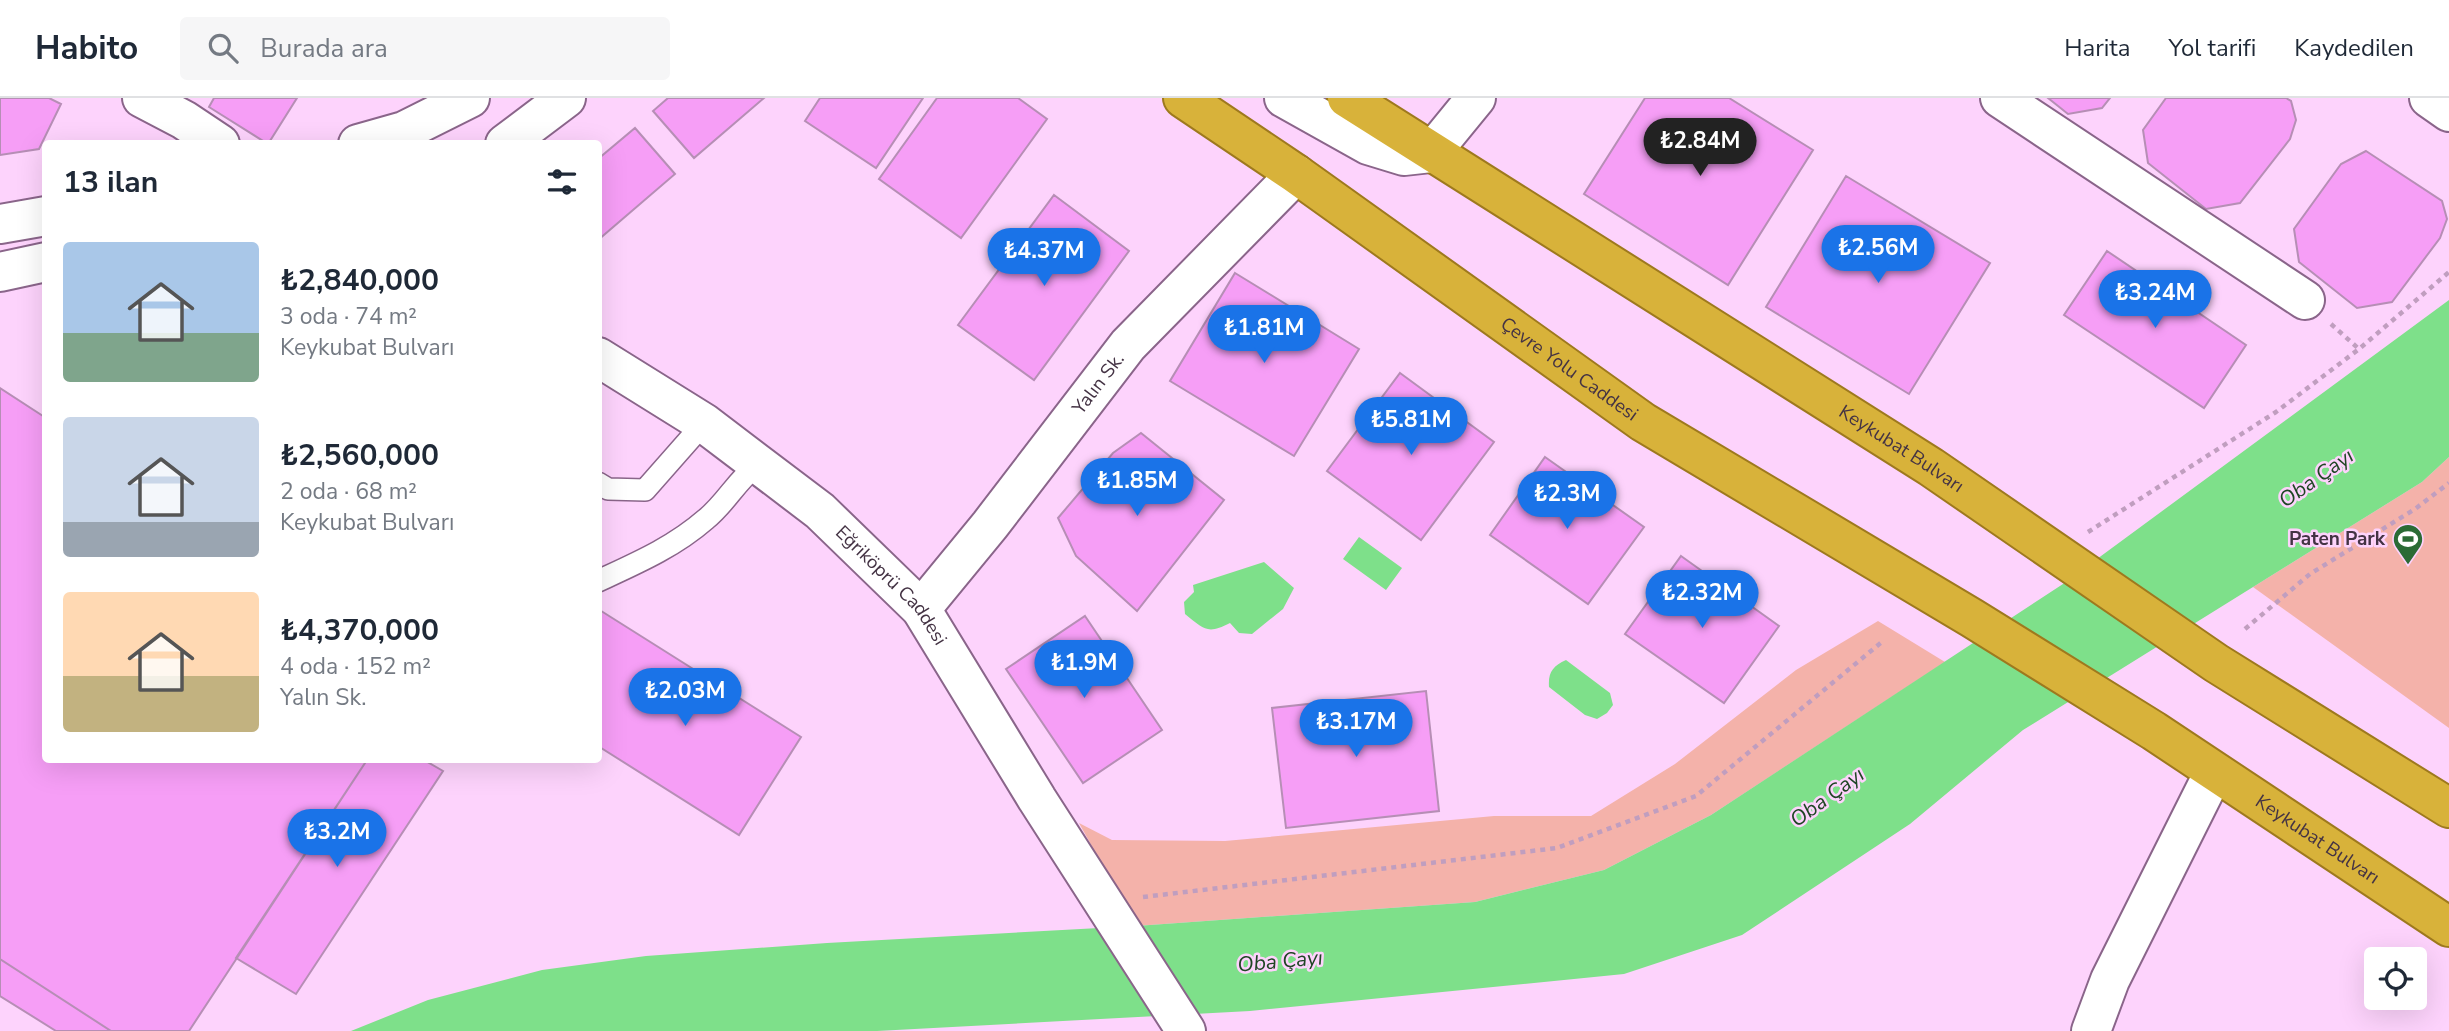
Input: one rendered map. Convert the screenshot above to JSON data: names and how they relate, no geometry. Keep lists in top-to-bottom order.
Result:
{
  "streets": {
    "highway": ["Çevre Yolu Caddesi", "Keykubat Bulvarı"],
    "street": ["Yalın Sk.", "Eğriköprü Caddesi"]
  },
  "crossings": [
    ["Çevre Yolu Caddesi", "Yalın Sk."],
    ["Çevre Yolu Caddesi", "Keykubat Bulvarı"],
    ["Yalın Sk.", "Eğriköprü Caddesi"]
  ],
  "water": ["Oba Çayı"],
  "places": {
    "sports": ["Paten Park"]
  },
  "page": {
    "header": "Habito",
    "search": "Burada ara",
    "nav": ["Harita", "Yol tarifi", "Kaydedilen"],
    "price": [
      "₺2.84M",
      "₺2.56M",
      "₺4.37M",
      "₺3.24M",
      "₺1.81M",
      "₺5.81M",
      "₺1.85M",
      "₺2.3M",
      "₺2.32M",
      "₺1.9M",
      "₺2.03M",
      "₺3.17M",
      "₺3.2M"
    ],
    "heading": "13 ilan",
    "list": [
      {
        "name": "₺2,840,000",
        "note": "3 oda · 74 m² · Keykubat Bulvarı"
      },
      {
        "name": "₺2,560,000",
        "note": "2 oda · 68 m² · Keykubat Bulvarı"
      },
      {
        "name": "₺4,370,000",
        "note": "4 oda · 152 m² · Yalın Sk."
      }
    ]
  }
}
